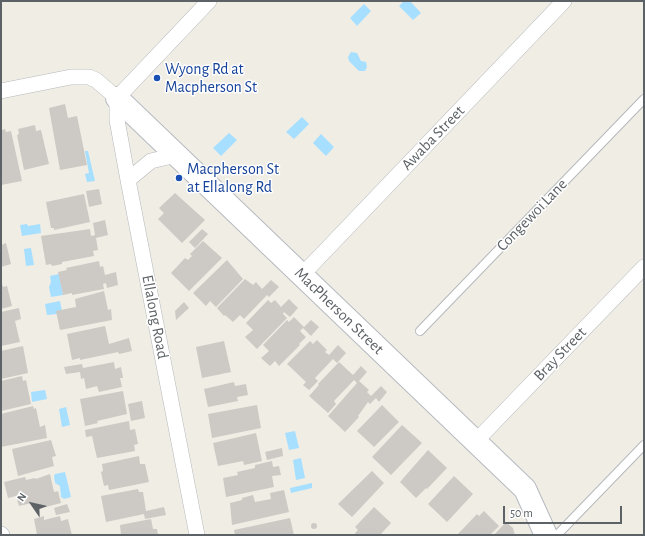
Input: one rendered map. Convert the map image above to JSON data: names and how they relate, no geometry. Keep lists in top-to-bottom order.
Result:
{
  "streets": {
    "street": [
      "Awaba Street",
      "MacPherson Street",
      "Ellalong Road",
      "Bray Street"
    ],
    "lane": ["Congewoi Lane"]
  },
  "crossings": [
    ["Awaba Street", "MacPherson Street"],
    ["MacPherson Street", "Ellalong Road"],
    ["MacPherson Street", "Bray Street"]
  ],
  "places": ["Wyong Rd at Macpherson St", "Macpherson St at Ellalong Rd"],
  "scale_bar": "50 m",
  "north": "top left"
}
